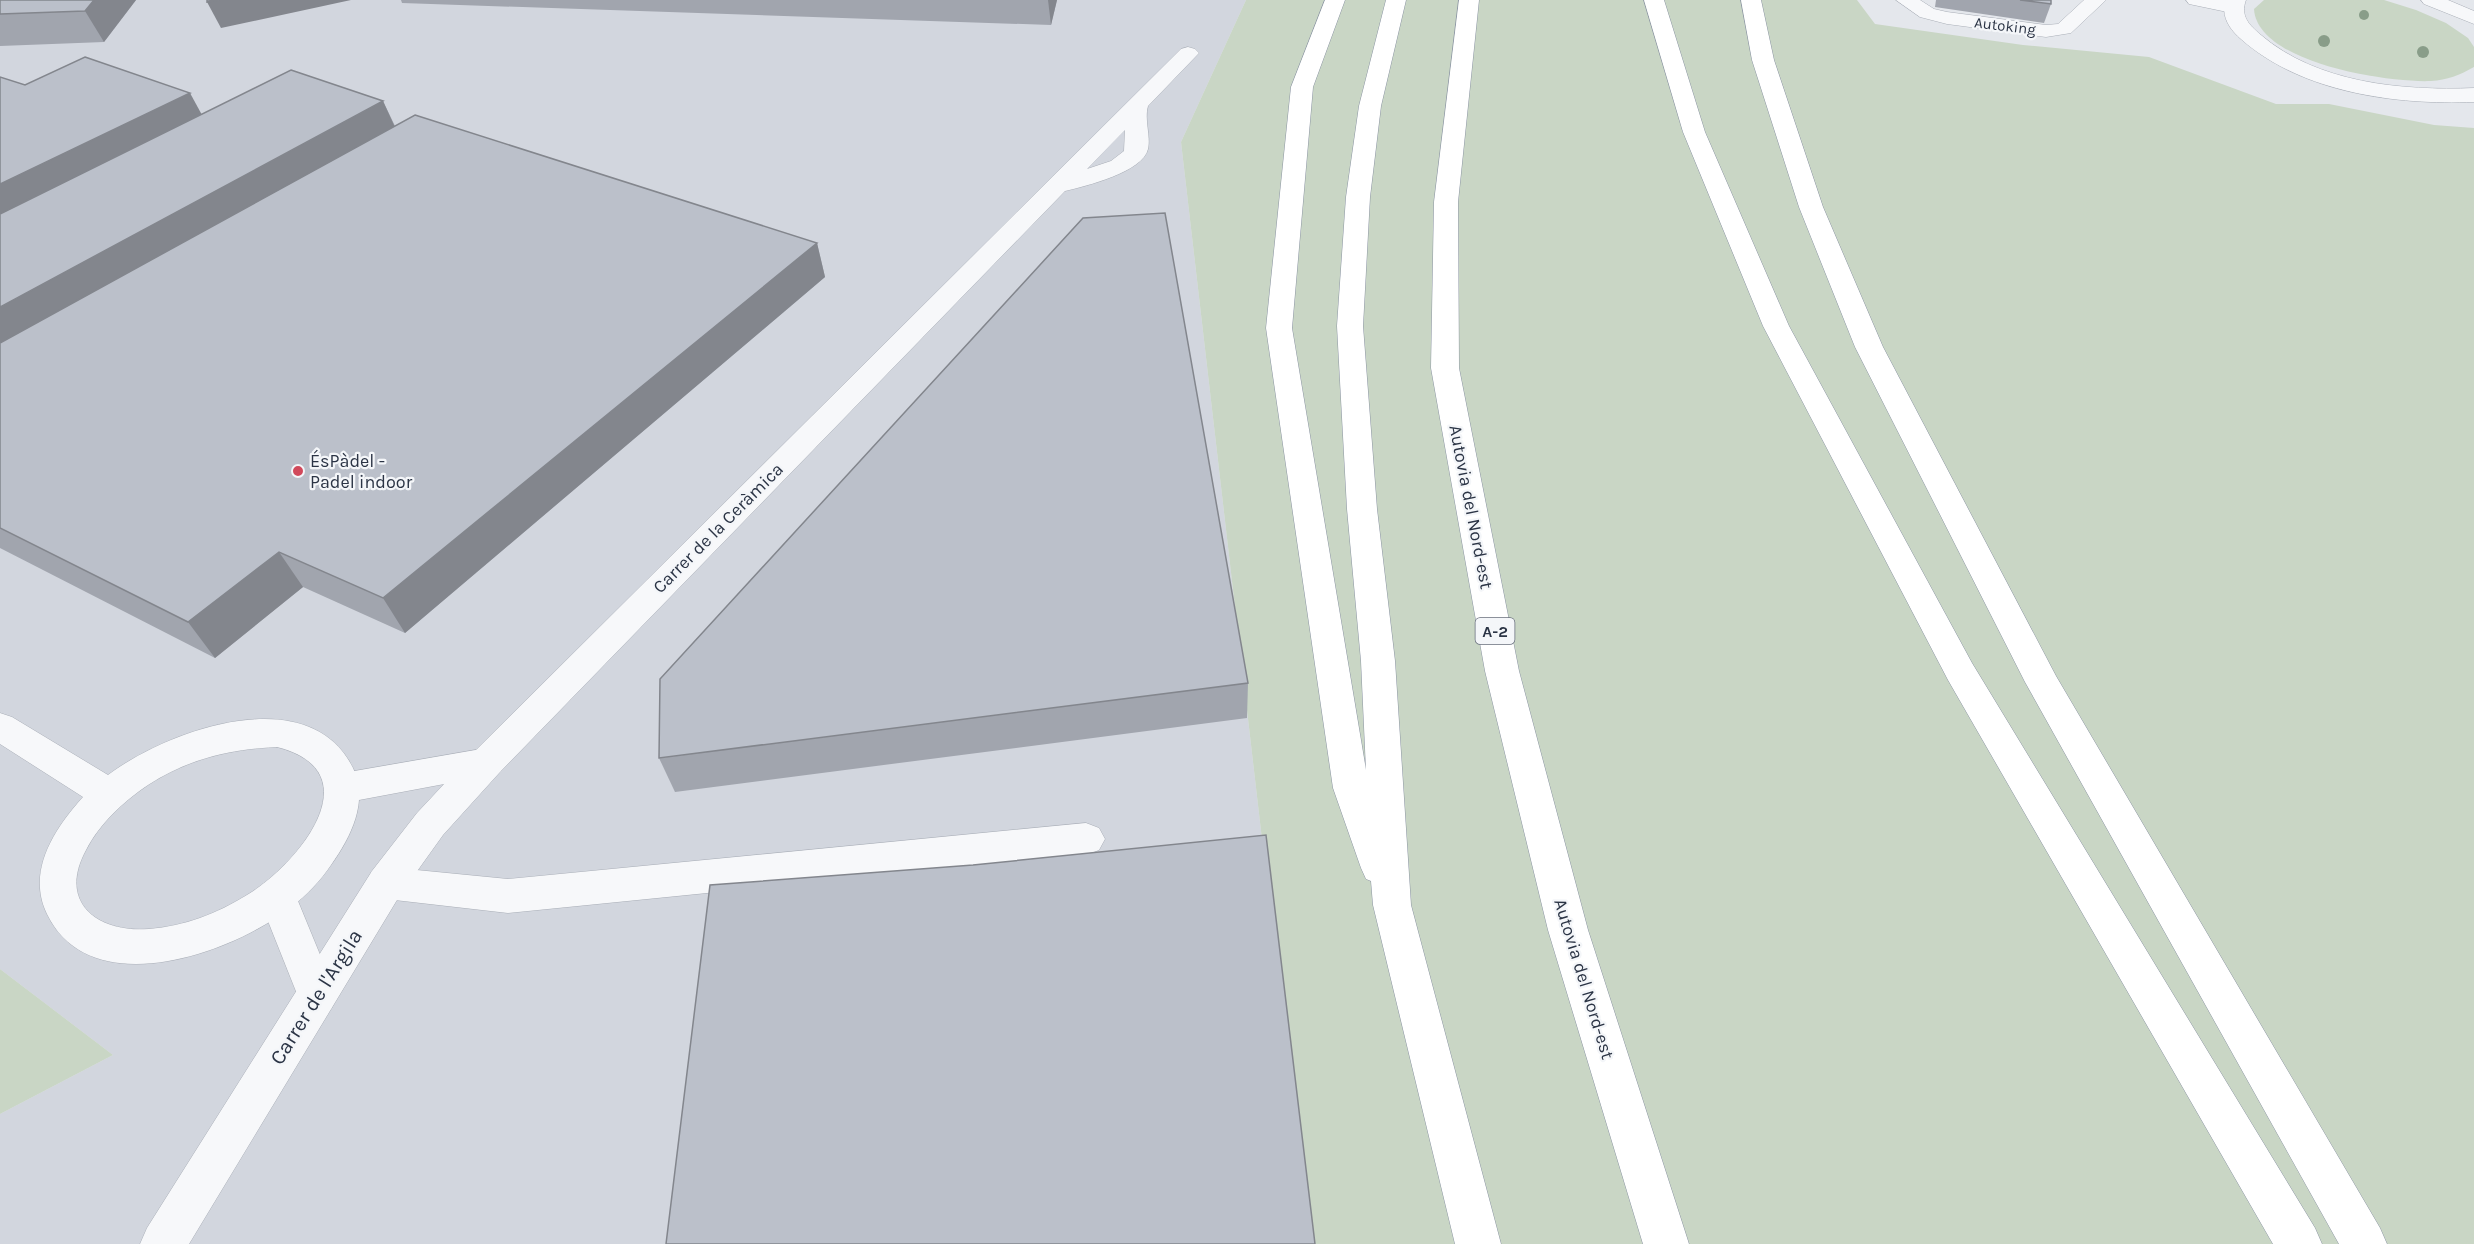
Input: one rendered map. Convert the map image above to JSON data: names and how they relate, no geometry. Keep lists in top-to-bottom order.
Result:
{
  "streets": {
    "highway": ["Autovia del Nord-est", "A-2"],
    "street": ["Autoking", "Carrer de la Ceràmica", "Carrer de l'Argila"]
  },
  "crossings": [
    ["Carrer de la Ceràmica", "Carrer de l'Argila"]
  ],
  "places": ["ÉsPàdel - Padel indoor"]
}
